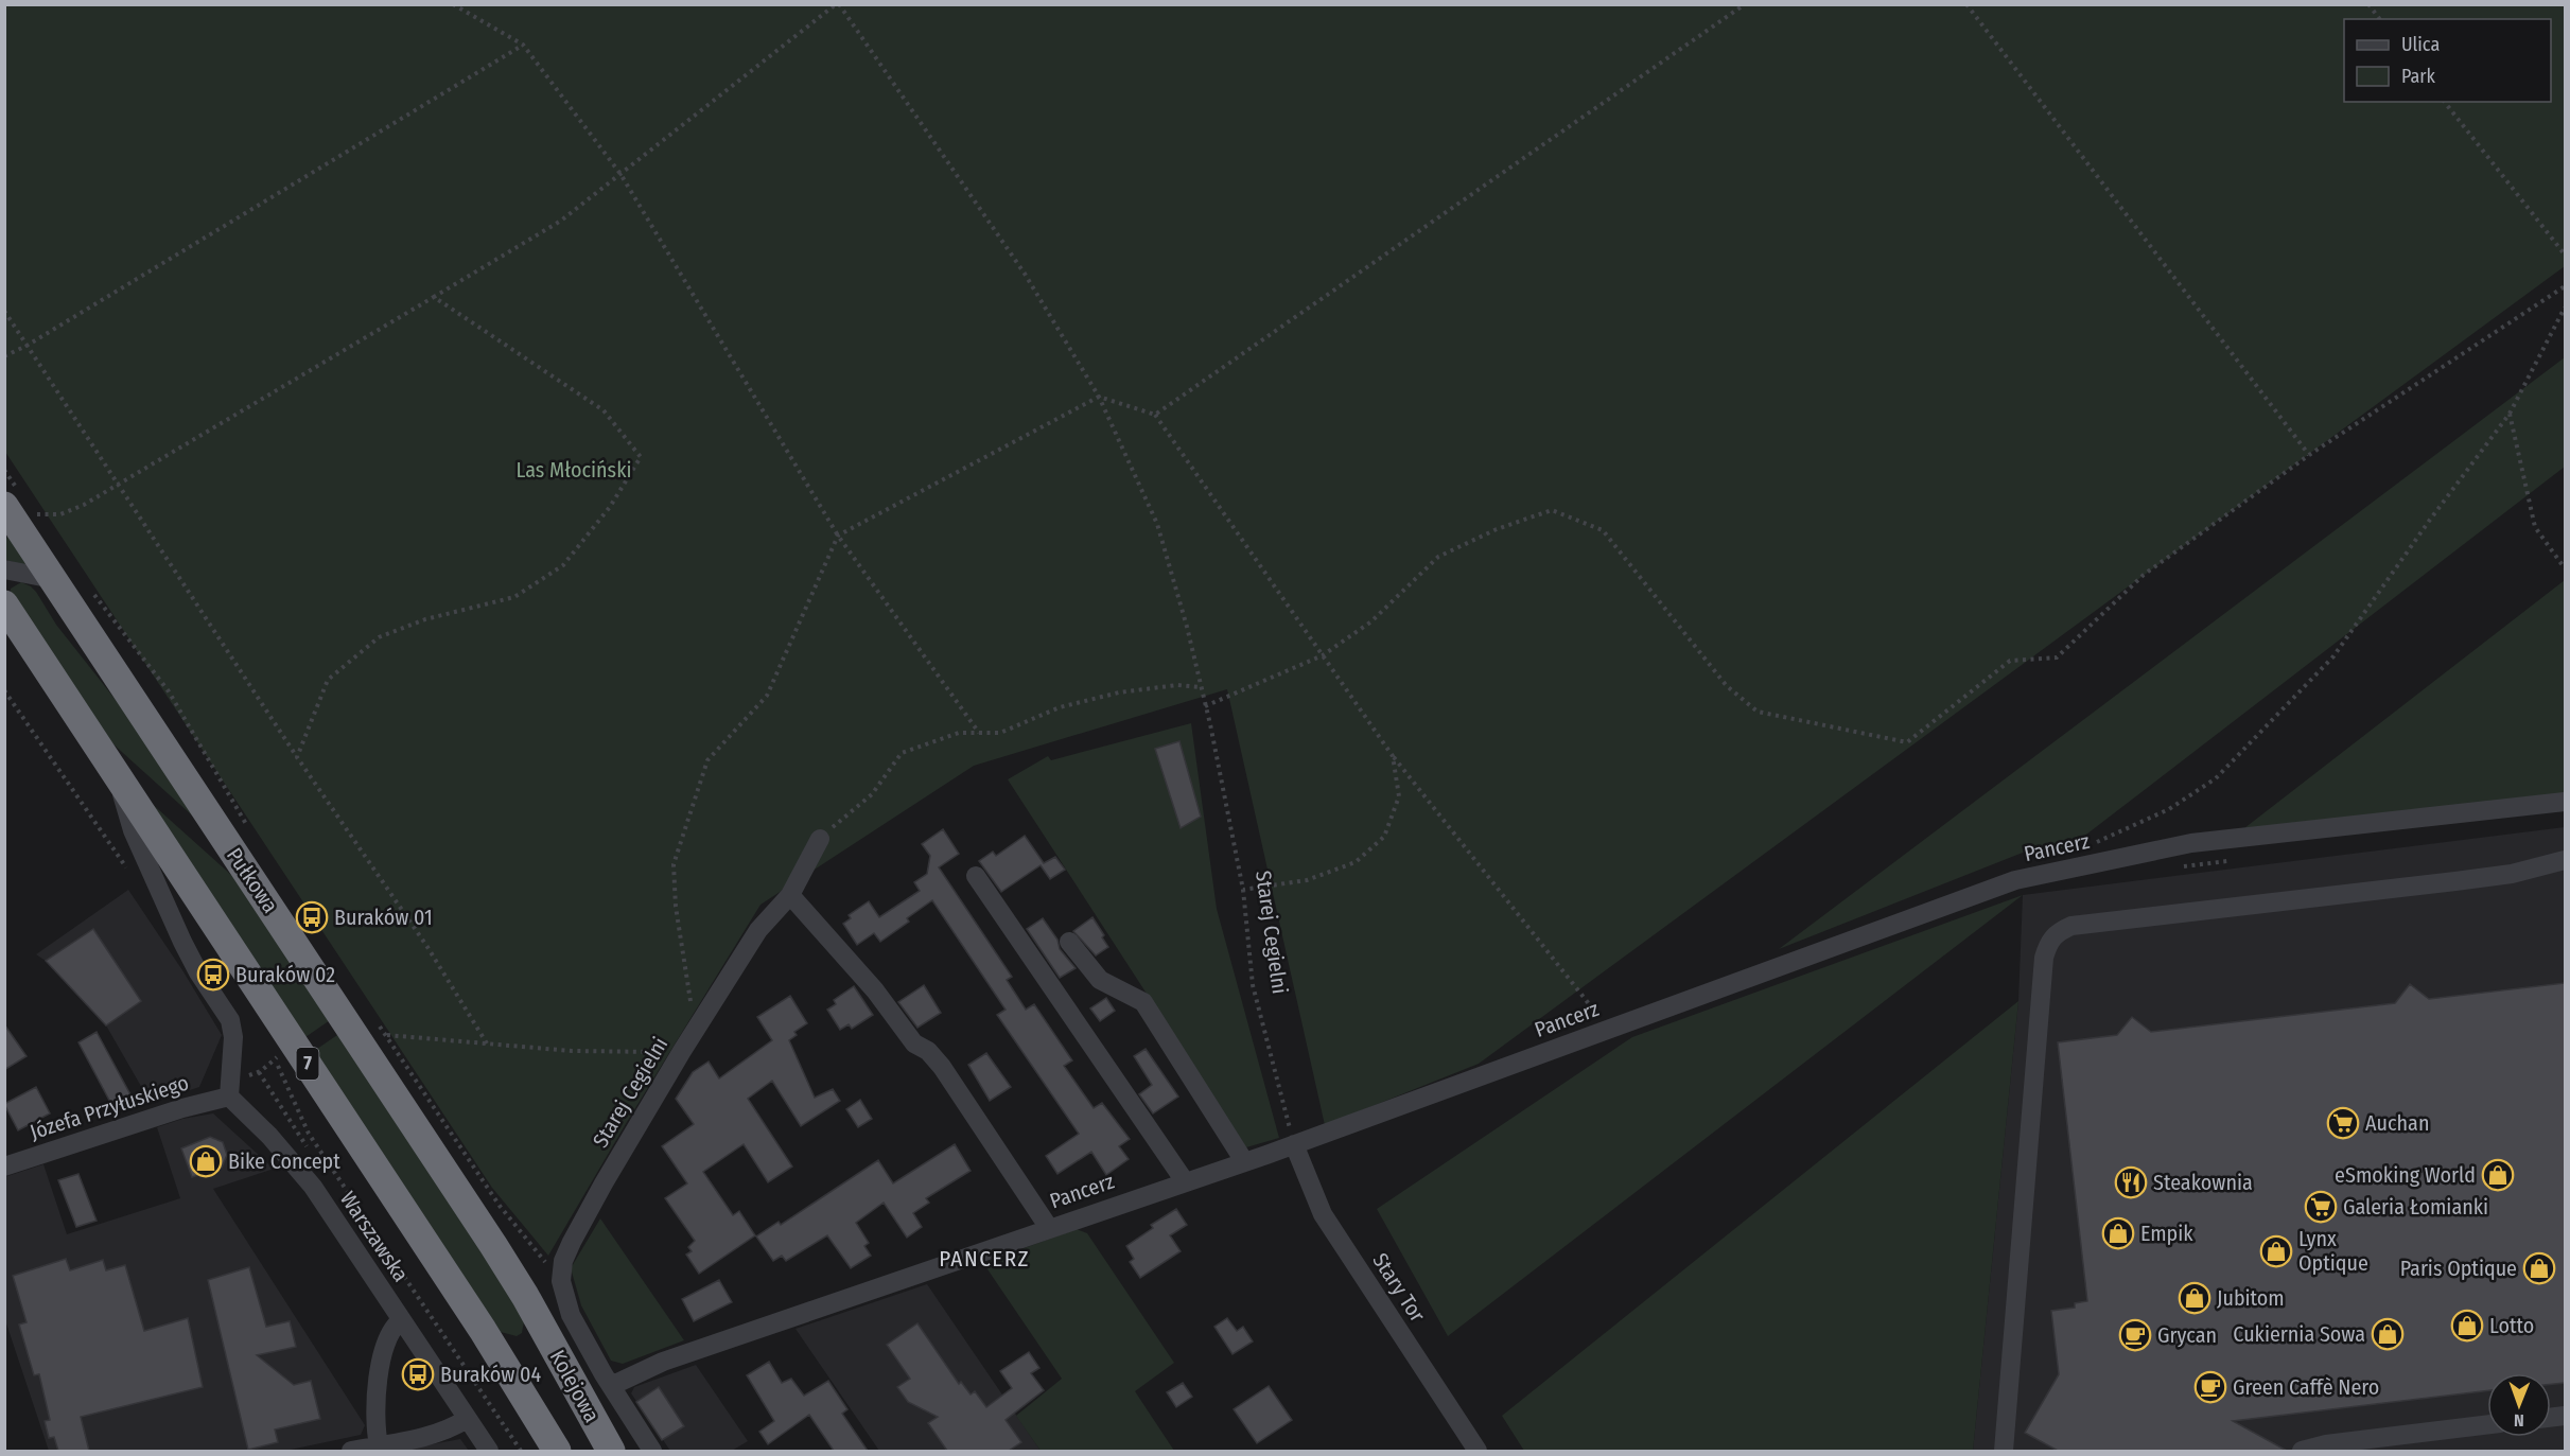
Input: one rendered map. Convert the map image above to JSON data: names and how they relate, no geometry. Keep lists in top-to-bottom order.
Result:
{
  "streets": {
    "highway": ["Pułkowa", "7", "Kolejowa"],
    "street": [
      "Pancerz",
      "Starej Cegielni",
      "Józefa Przyłuskiego",
      "Warszawska",
      "Stary Tor"
    ]
  },
  "crossings": [
    ["Pancerz", "Starej Cegielni"],
    ["Pancerz", "Stary Tor"],
    ["Pułkowa", "Kolejowa"],
    ["Starej Cegielni", "Stary Tor"],
    ["Józefa Przyłuskiego", "Warszawska"]
  ],
  "districts": ["PANCERZ"],
  "parks": ["Las Młociński"],
  "places": {
    "bus stop": ["Buraków 01", "Buraków 02", "Buraków 04"],
    "supermarket": ["Auchan", "Galeria Łomianki"],
    "shop": [
      "Bike Concept",
      "eSmoking World",
      "Empik",
      "Lynx Optique",
      "Paris Optique",
      "Jubitom",
      "Lotto",
      "Cukiernia Sowa"
    ],
    "restaurant": ["Steakownia"],
    "cafe": ["Grycan", "Green Caffè Nero"]
  },
  "legend": ["Ulica", "Park"],
  "north": "bottom"
}
